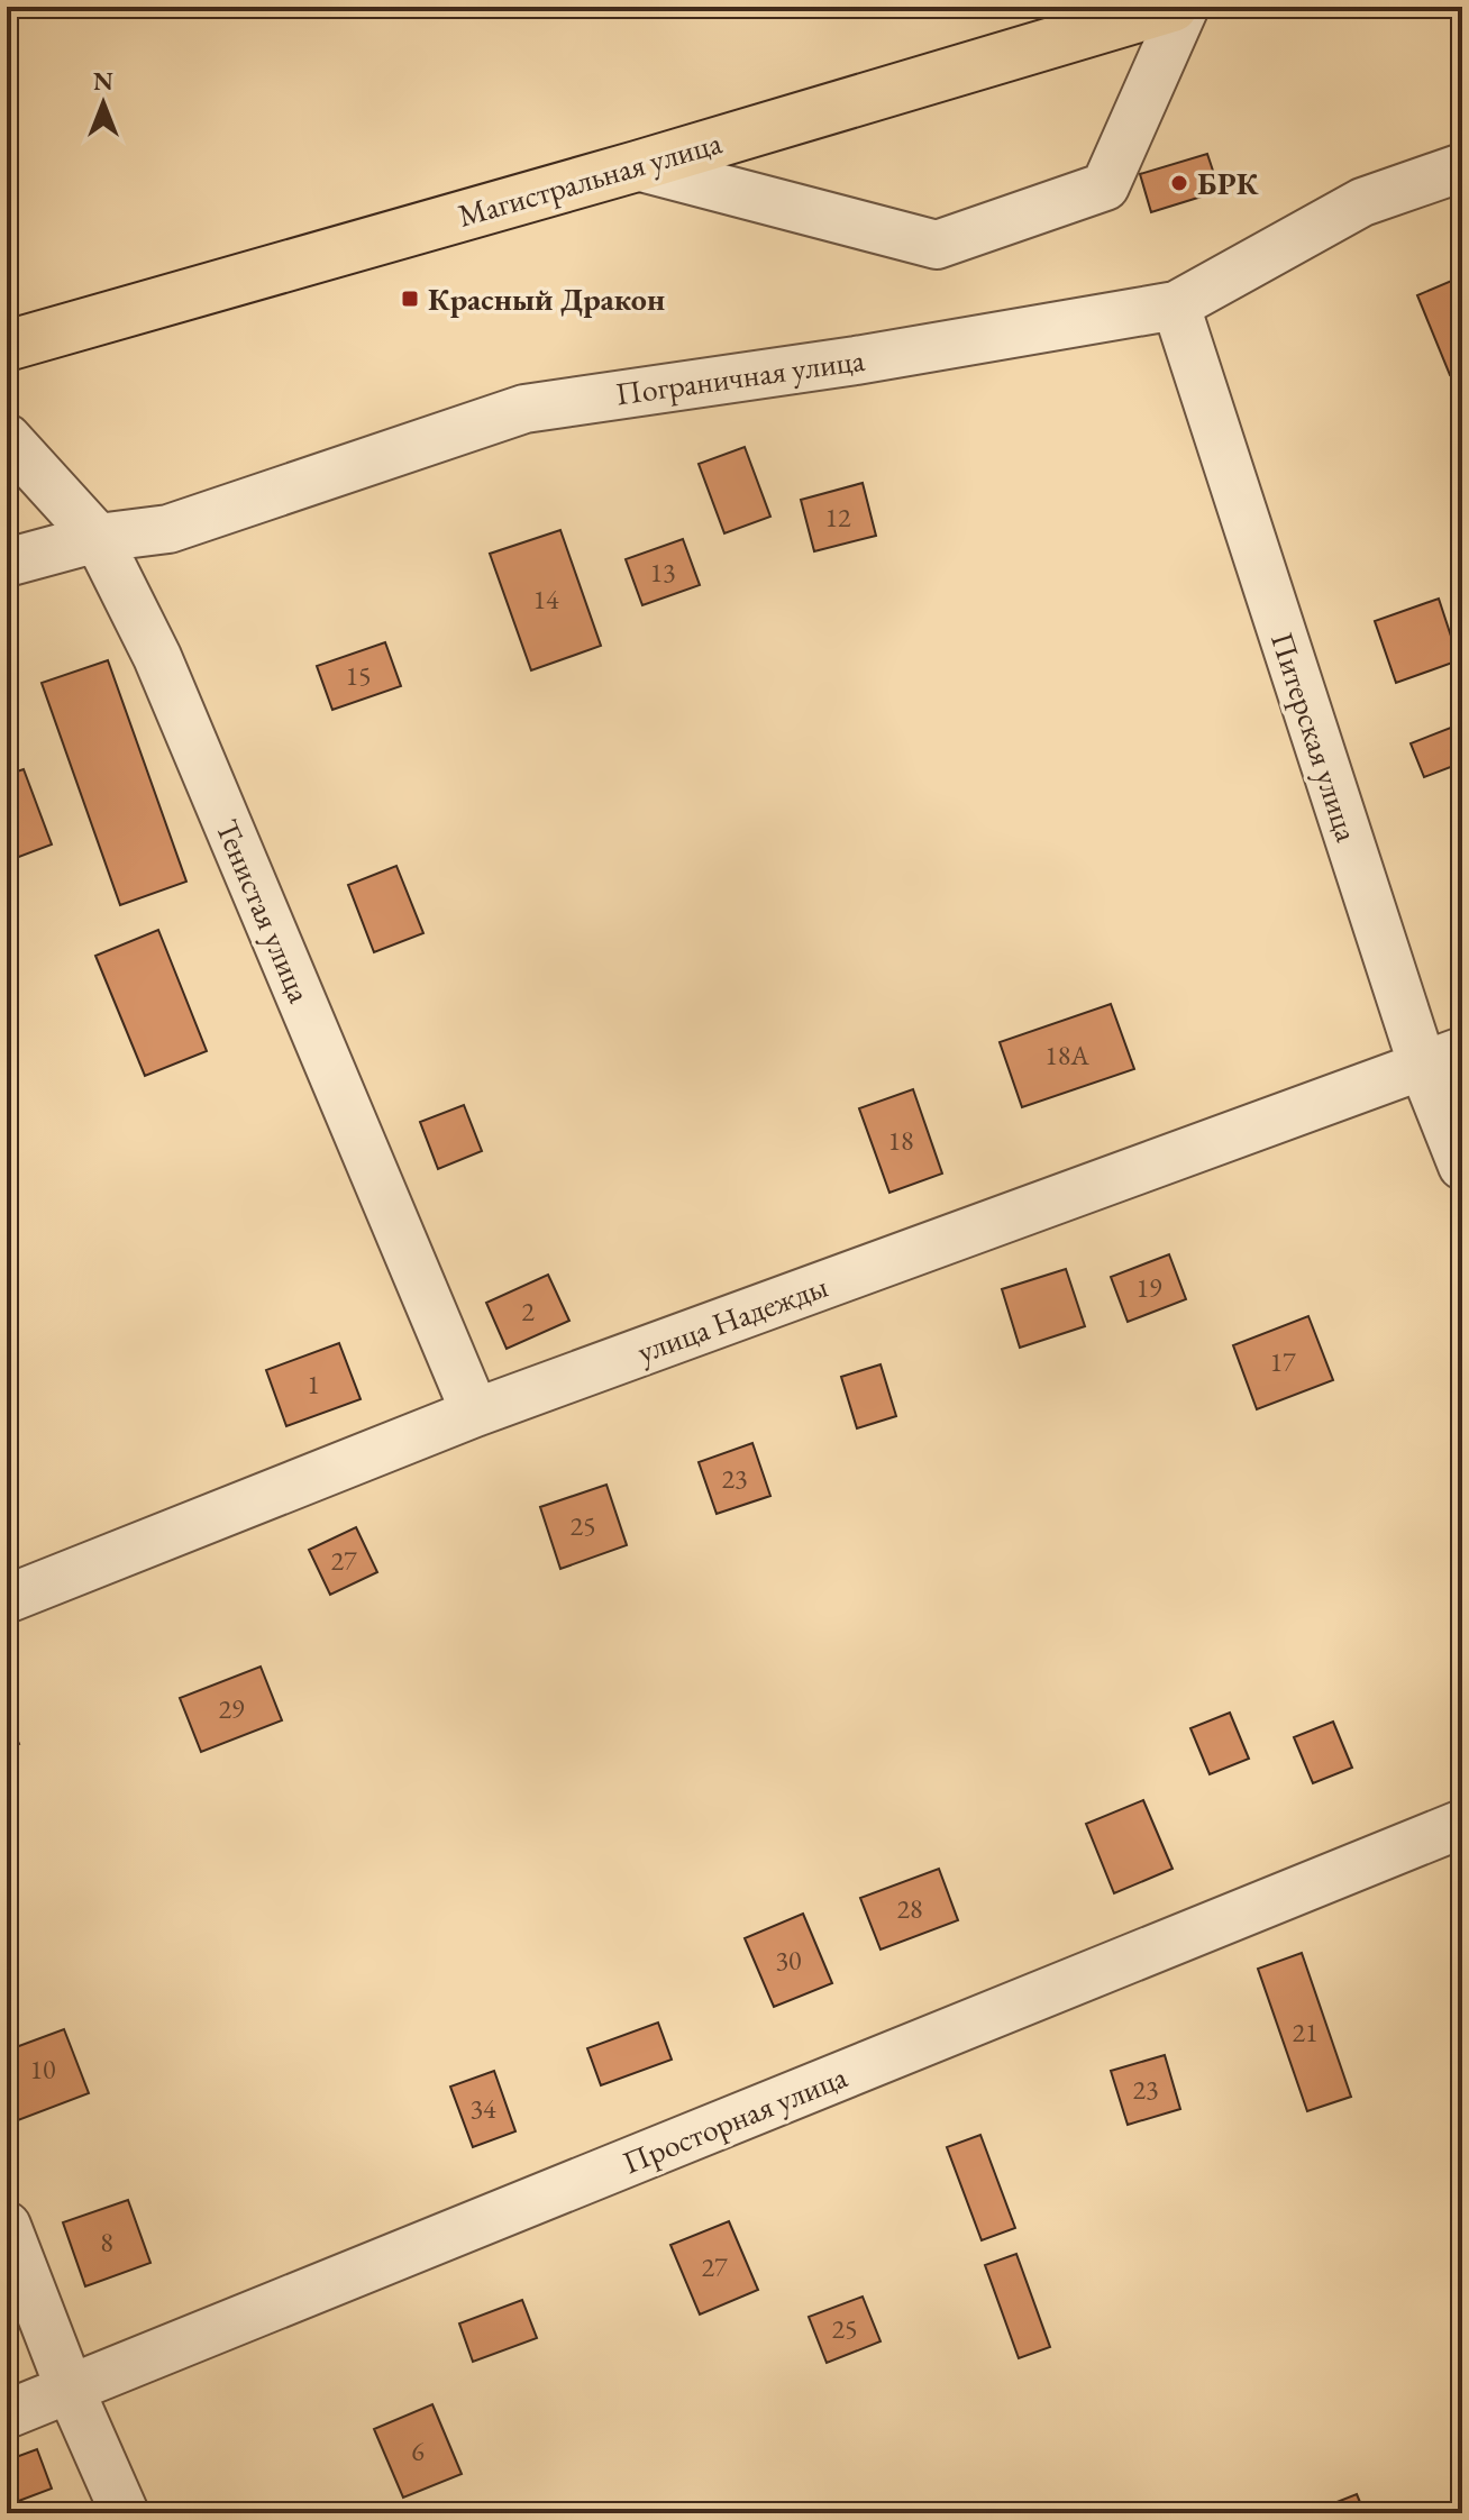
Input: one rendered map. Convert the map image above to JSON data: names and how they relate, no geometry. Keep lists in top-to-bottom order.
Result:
{
  "streets": {
    "main road": ["Магистральная улица"],
    "street": [
      "Пограничная улица",
      "Питерская улица",
      "Тенистая улица",
      "улица Надежды",
      "Просторная улица"
    ]
  },
  "crossings": [
    ["Пограничная улица", "Питерская улица"],
    ["Пограничная улица", "Тенистая улица"],
    ["Питерская улица", "улица Надежды"],
    ["Тенистая улица", "улица Надежды"]
  ],
  "places": {
    "other": ["БРК"],
    "transit": ["Красный Дракон"]
  },
  "house_numbers": [
    "12",
    "13",
    "14",
    "15",
    "18А",
    "18",
    "19",
    "2",
    "17",
    "1",
    "23",
    "25",
    "27",
    "29",
    "28",
    "30",
    "21",
    "10",
    "23",
    "34",
    "8",
    "27",
    "25",
    "6"
  ],
  "north": "top"
}
